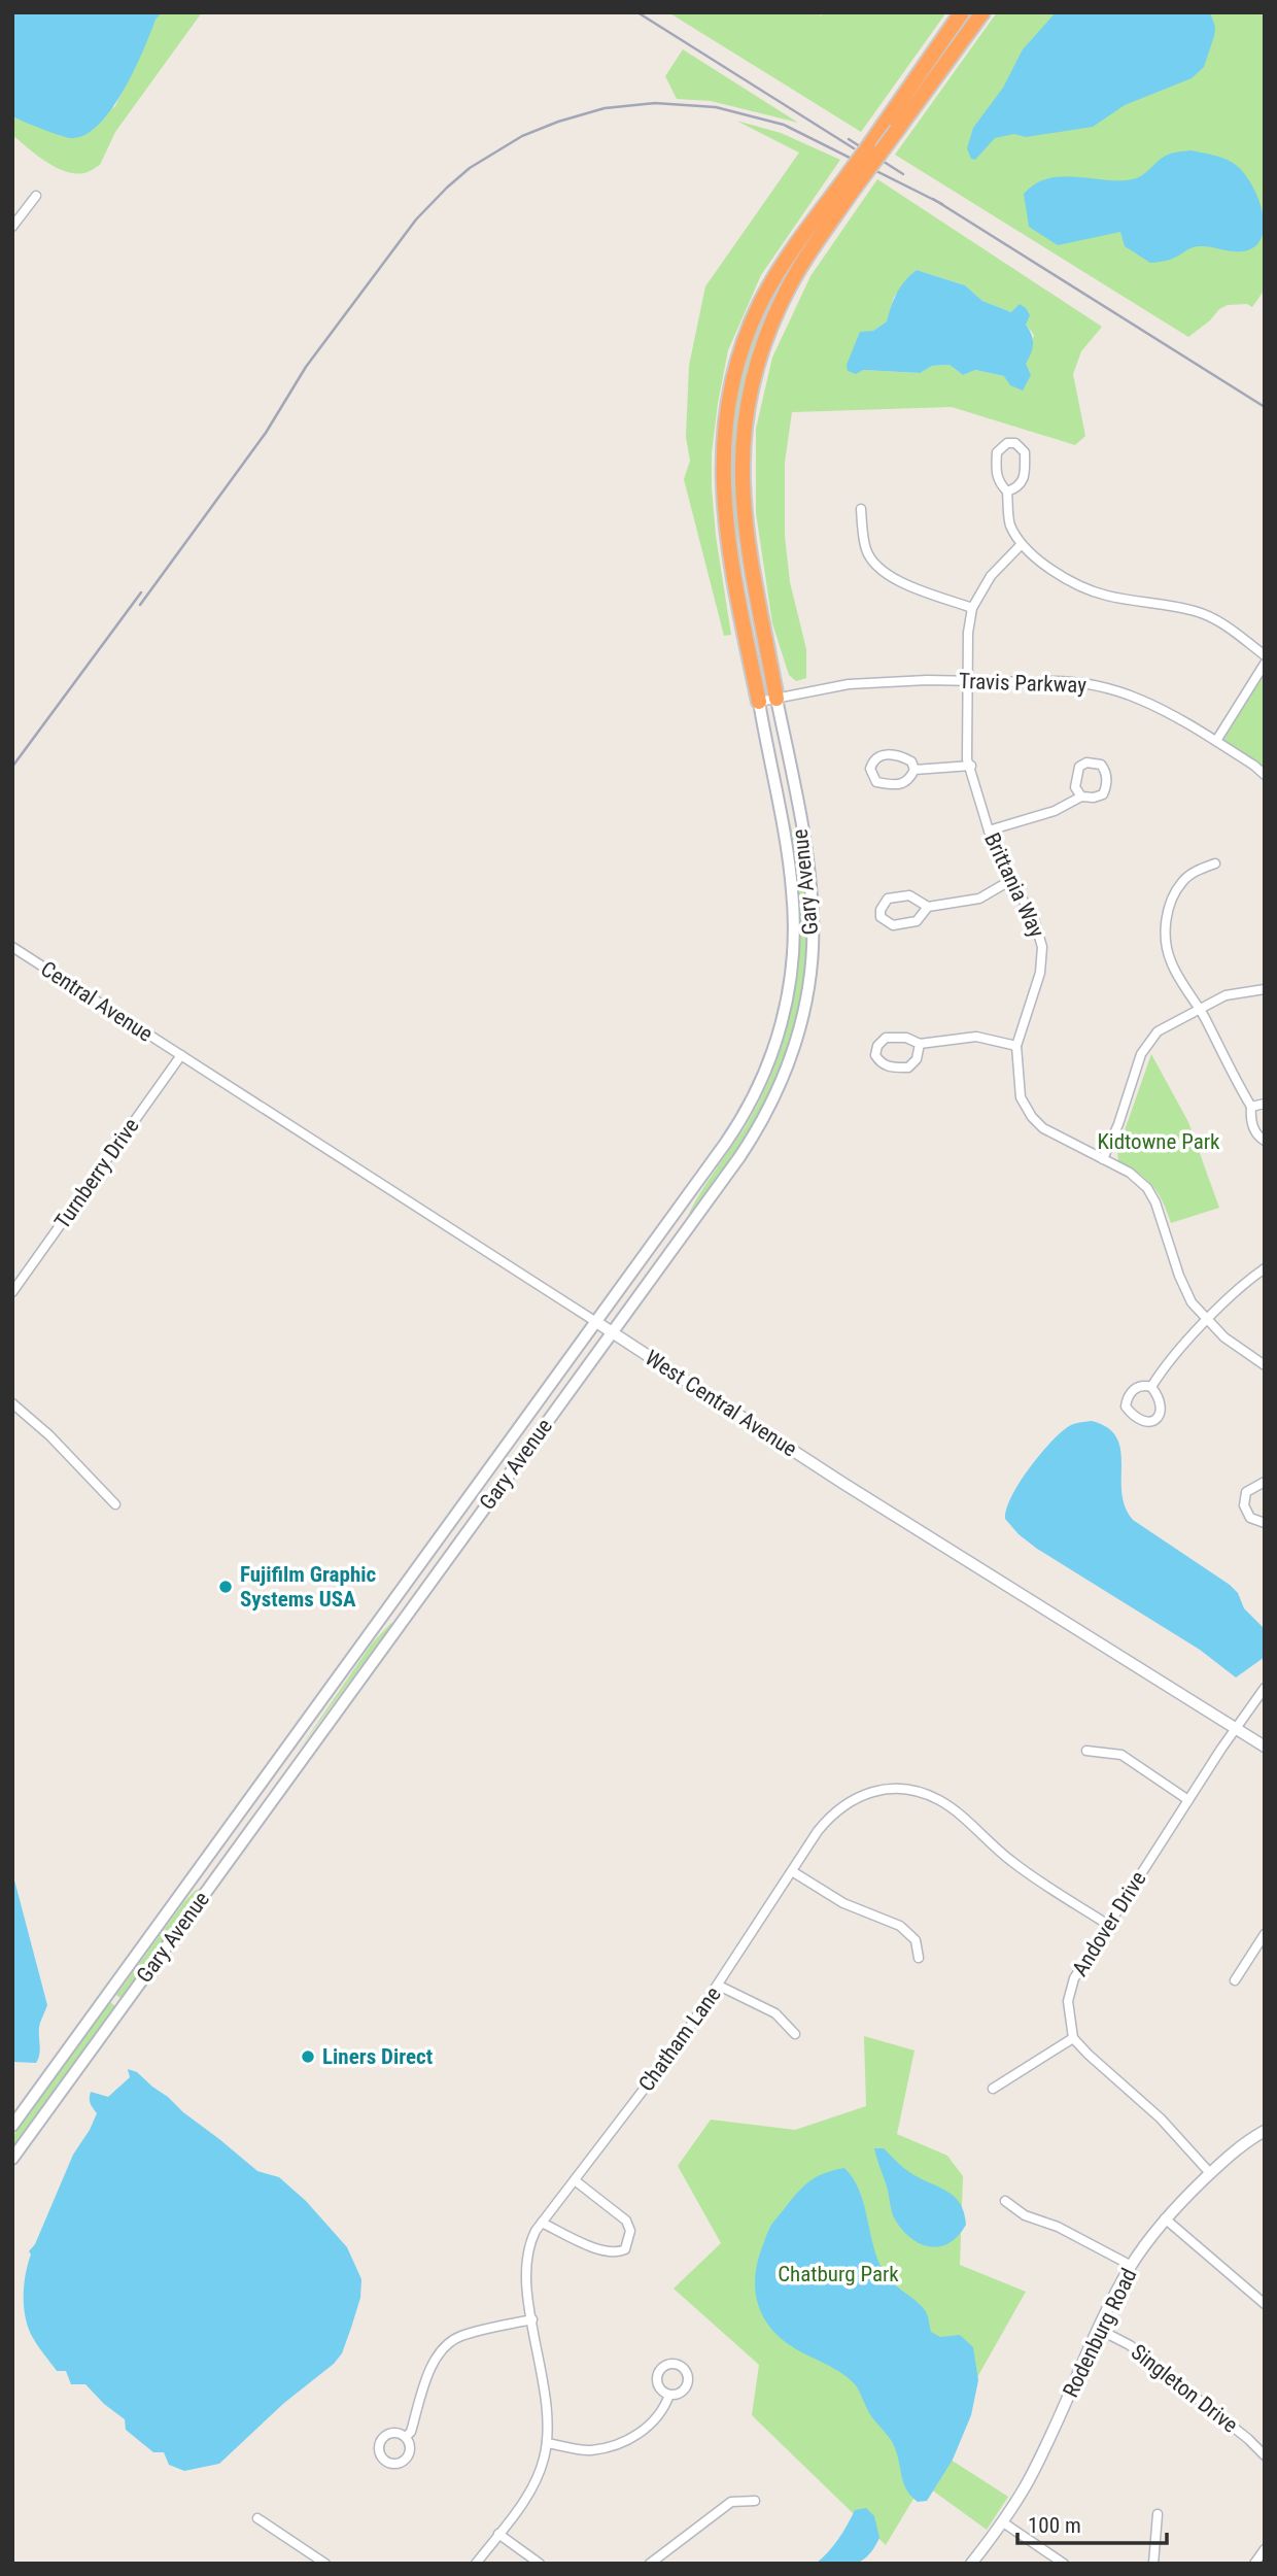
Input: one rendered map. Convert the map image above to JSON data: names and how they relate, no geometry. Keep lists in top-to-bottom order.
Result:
{
  "streets": {
    "main road": ["Gary Avenue"],
    "street": [
      "Travis Parkway",
      "Brittania Way",
      "Central Avenue",
      "Turnberry Drive",
      "West Central Avenue",
      "Andover Drive",
      "Chatham Lane",
      "Rodenburg Road",
      "Singleton Drive"
    ]
  },
  "crossings": [
    ["Travis Parkway", "Gary Avenue"],
    ["Travis Parkway", "Brittania Way"],
    ["Gary Avenue", "West Central Avenue"],
    ["Central Avenue", "Turnberry Drive"],
    ["Central Avenue", "West Central Avenue"],
    ["Turnberry Drive", "West Central Avenue"],
    ["West Central Avenue", "Andover Drive"],
    ["Andover Drive", "Chatham Lane"],
    ["Rodenburg Road", "Singleton Drive"]
  ],
  "parks": ["Kidtowne Park", "Chatburg Park"],
  "places": ["Fujifilm Graphic Systems USA", "Liners Direct"],
  "scale_bar": "100 m"
}
